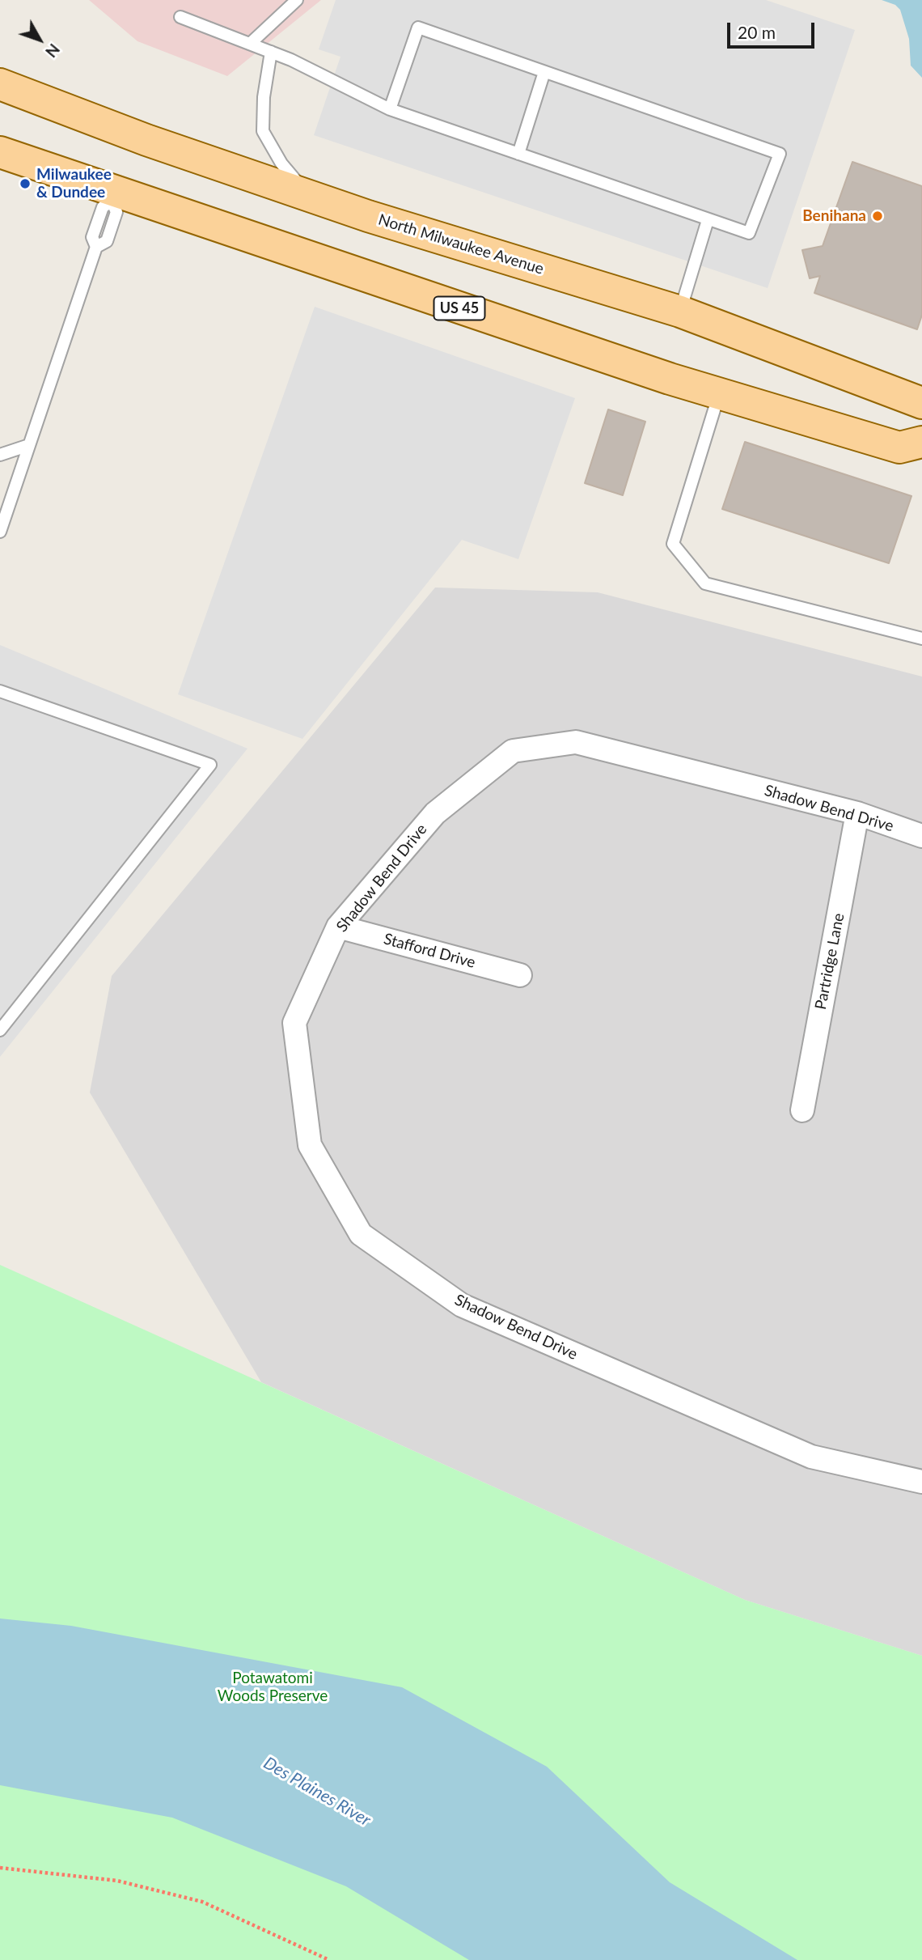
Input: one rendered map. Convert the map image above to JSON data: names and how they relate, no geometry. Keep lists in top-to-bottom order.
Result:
{
  "streets": {
    "main road": ["North Milwaukee Avenue", "US 45"],
    "street": ["Shadow Bend Drive", "Stafford Drive", "Partridge Lane"]
  },
  "crossings": [
    ["Shadow Bend Drive", "Stafford Drive"],
    ["Shadow Bend Drive", "Partridge Lane"]
  ],
  "water": ["Des Plaines River"],
  "parks": ["Potawatomi Woods Preserve"],
  "places": ["Milwaukee & Dundee", "Benihana"],
  "scale_bar": "20 m",
  "north": "bottom right"
}
